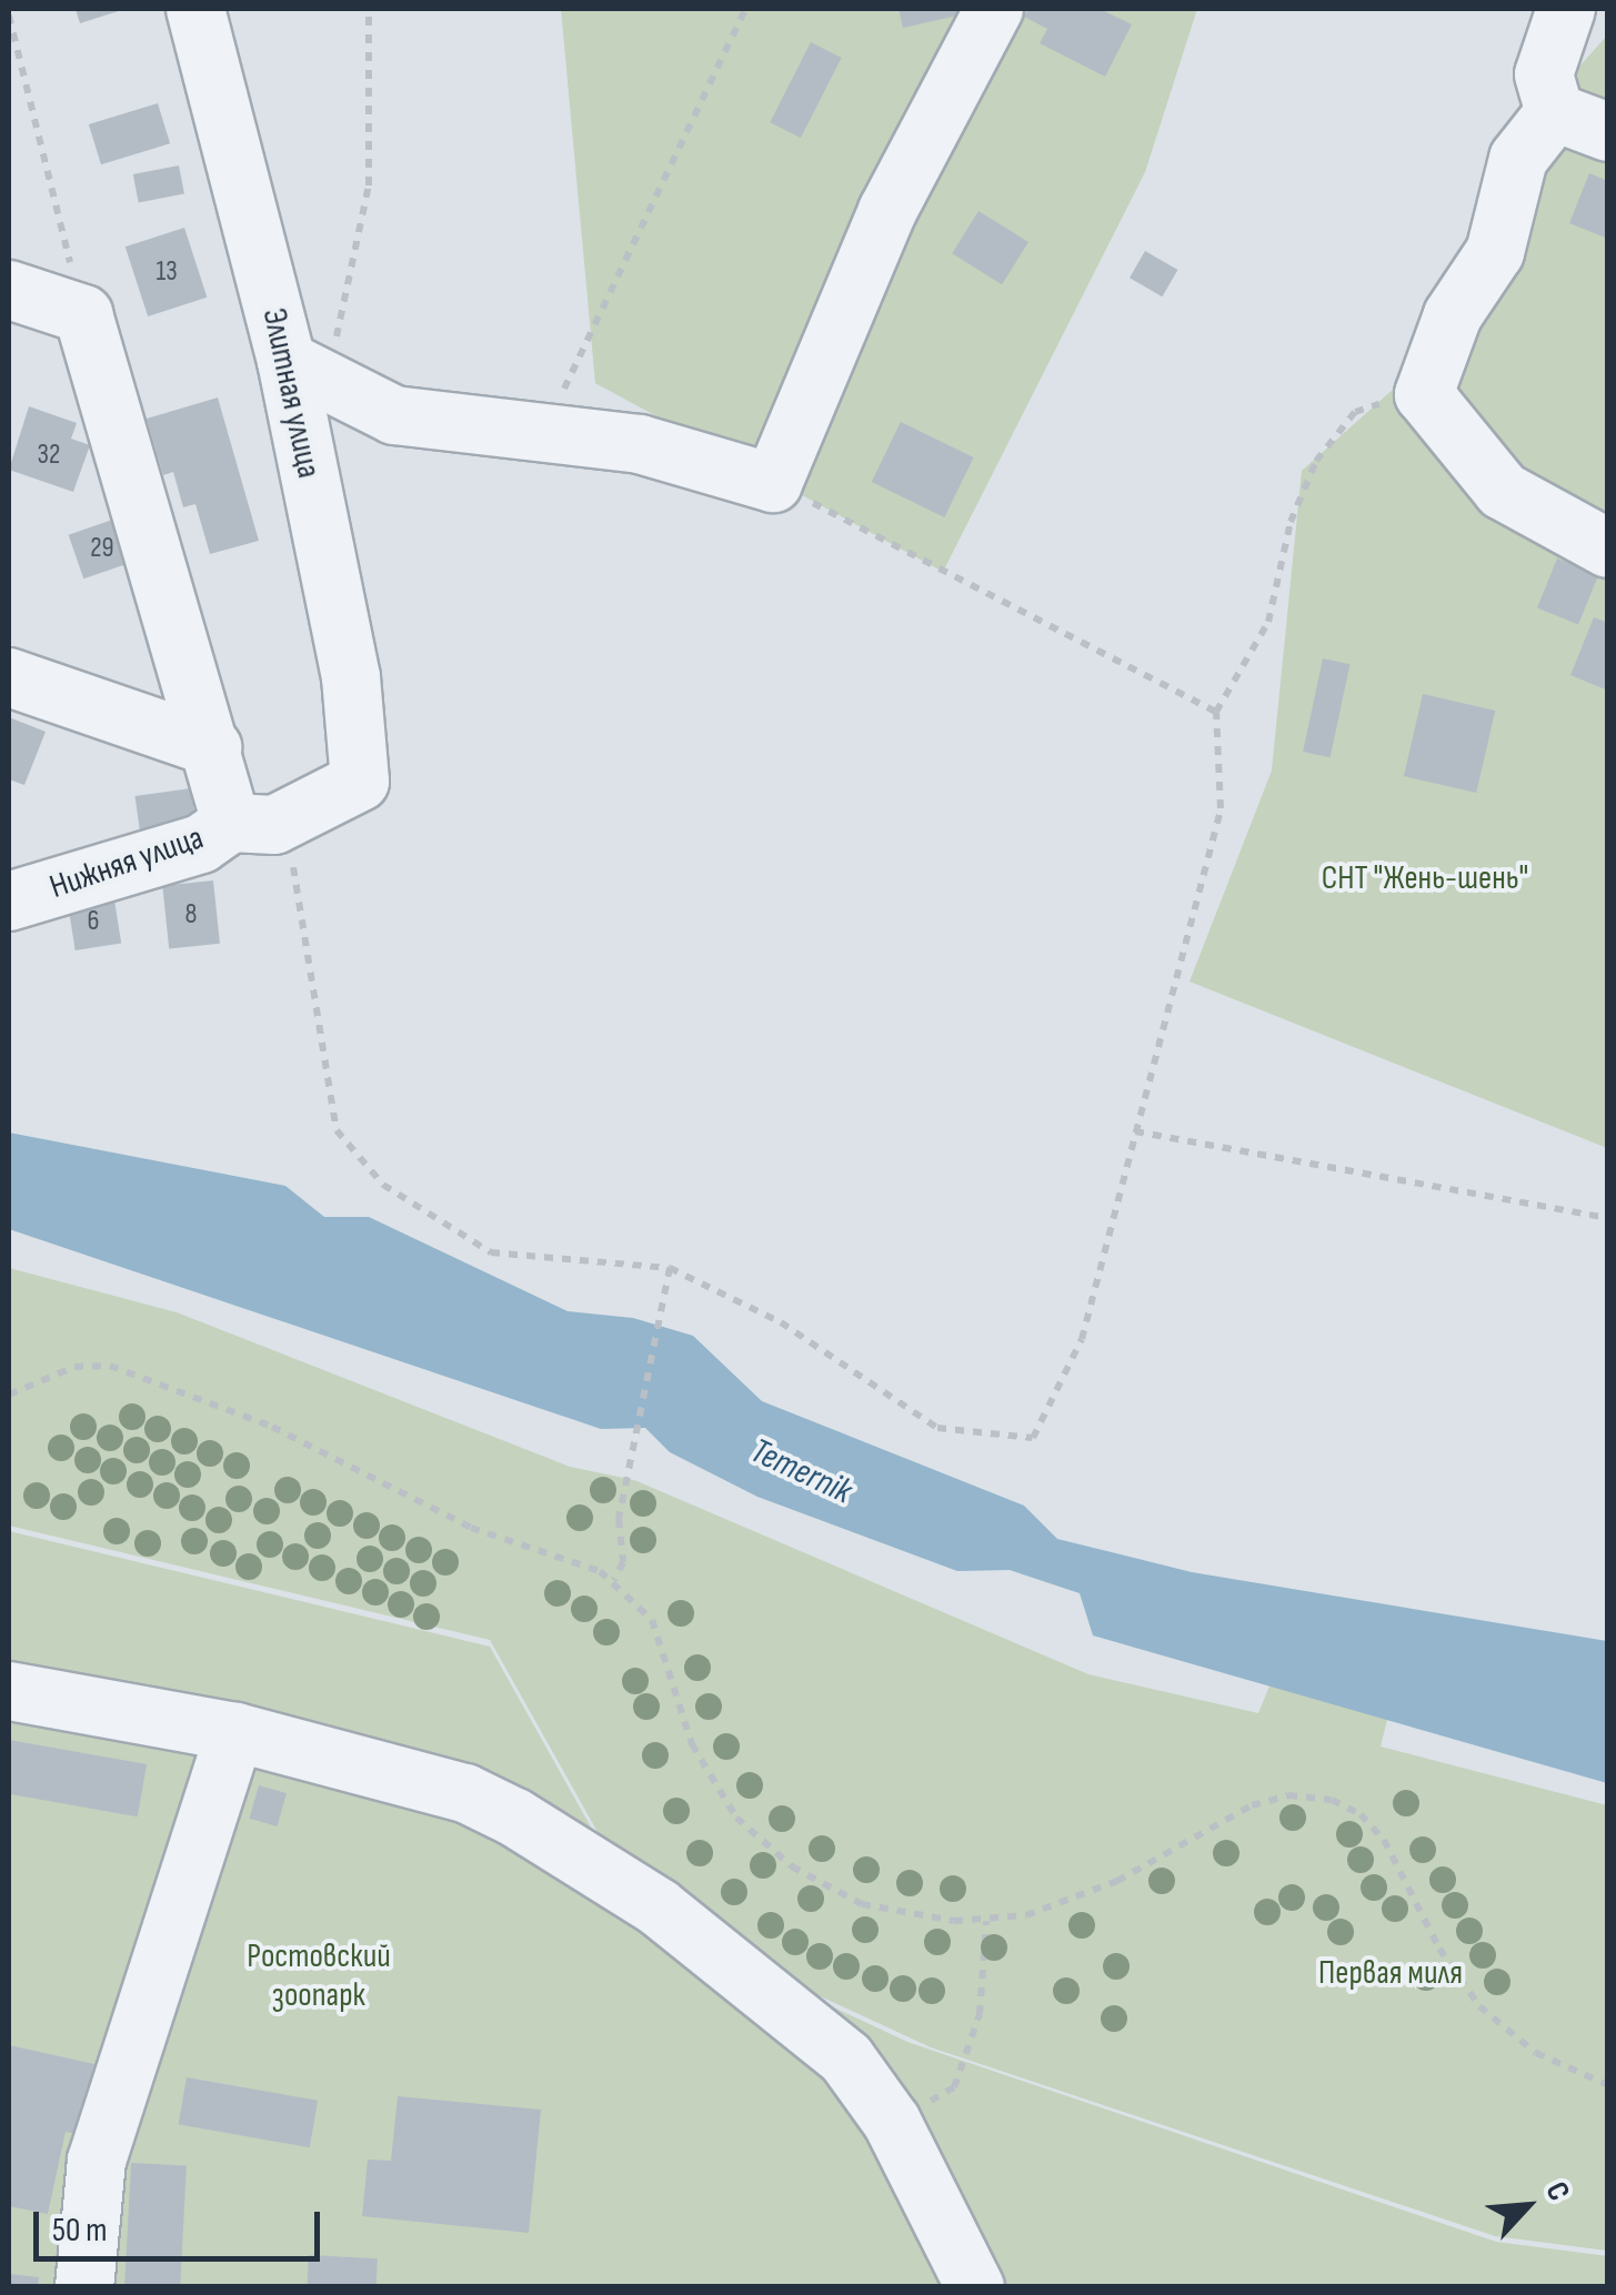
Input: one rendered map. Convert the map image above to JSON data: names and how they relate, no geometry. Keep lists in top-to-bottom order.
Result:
{
  "streets": {
    "street": ["Элитная улица", "Нижняя улица"]
  },
  "crossings": [
    ["Элитная улица", "Нижняя улица"]
  ],
  "water": ["Temernik"],
  "parks": ["СНТ \"Жень-шень\"", "Ростовский зоопарк", "Первая миля"],
  "house_numbers": [
    "13",
    "32",
    "29",
    "8",
    "6"
  ],
  "scale_bar": "50 m",
  "north": "top right"
}
